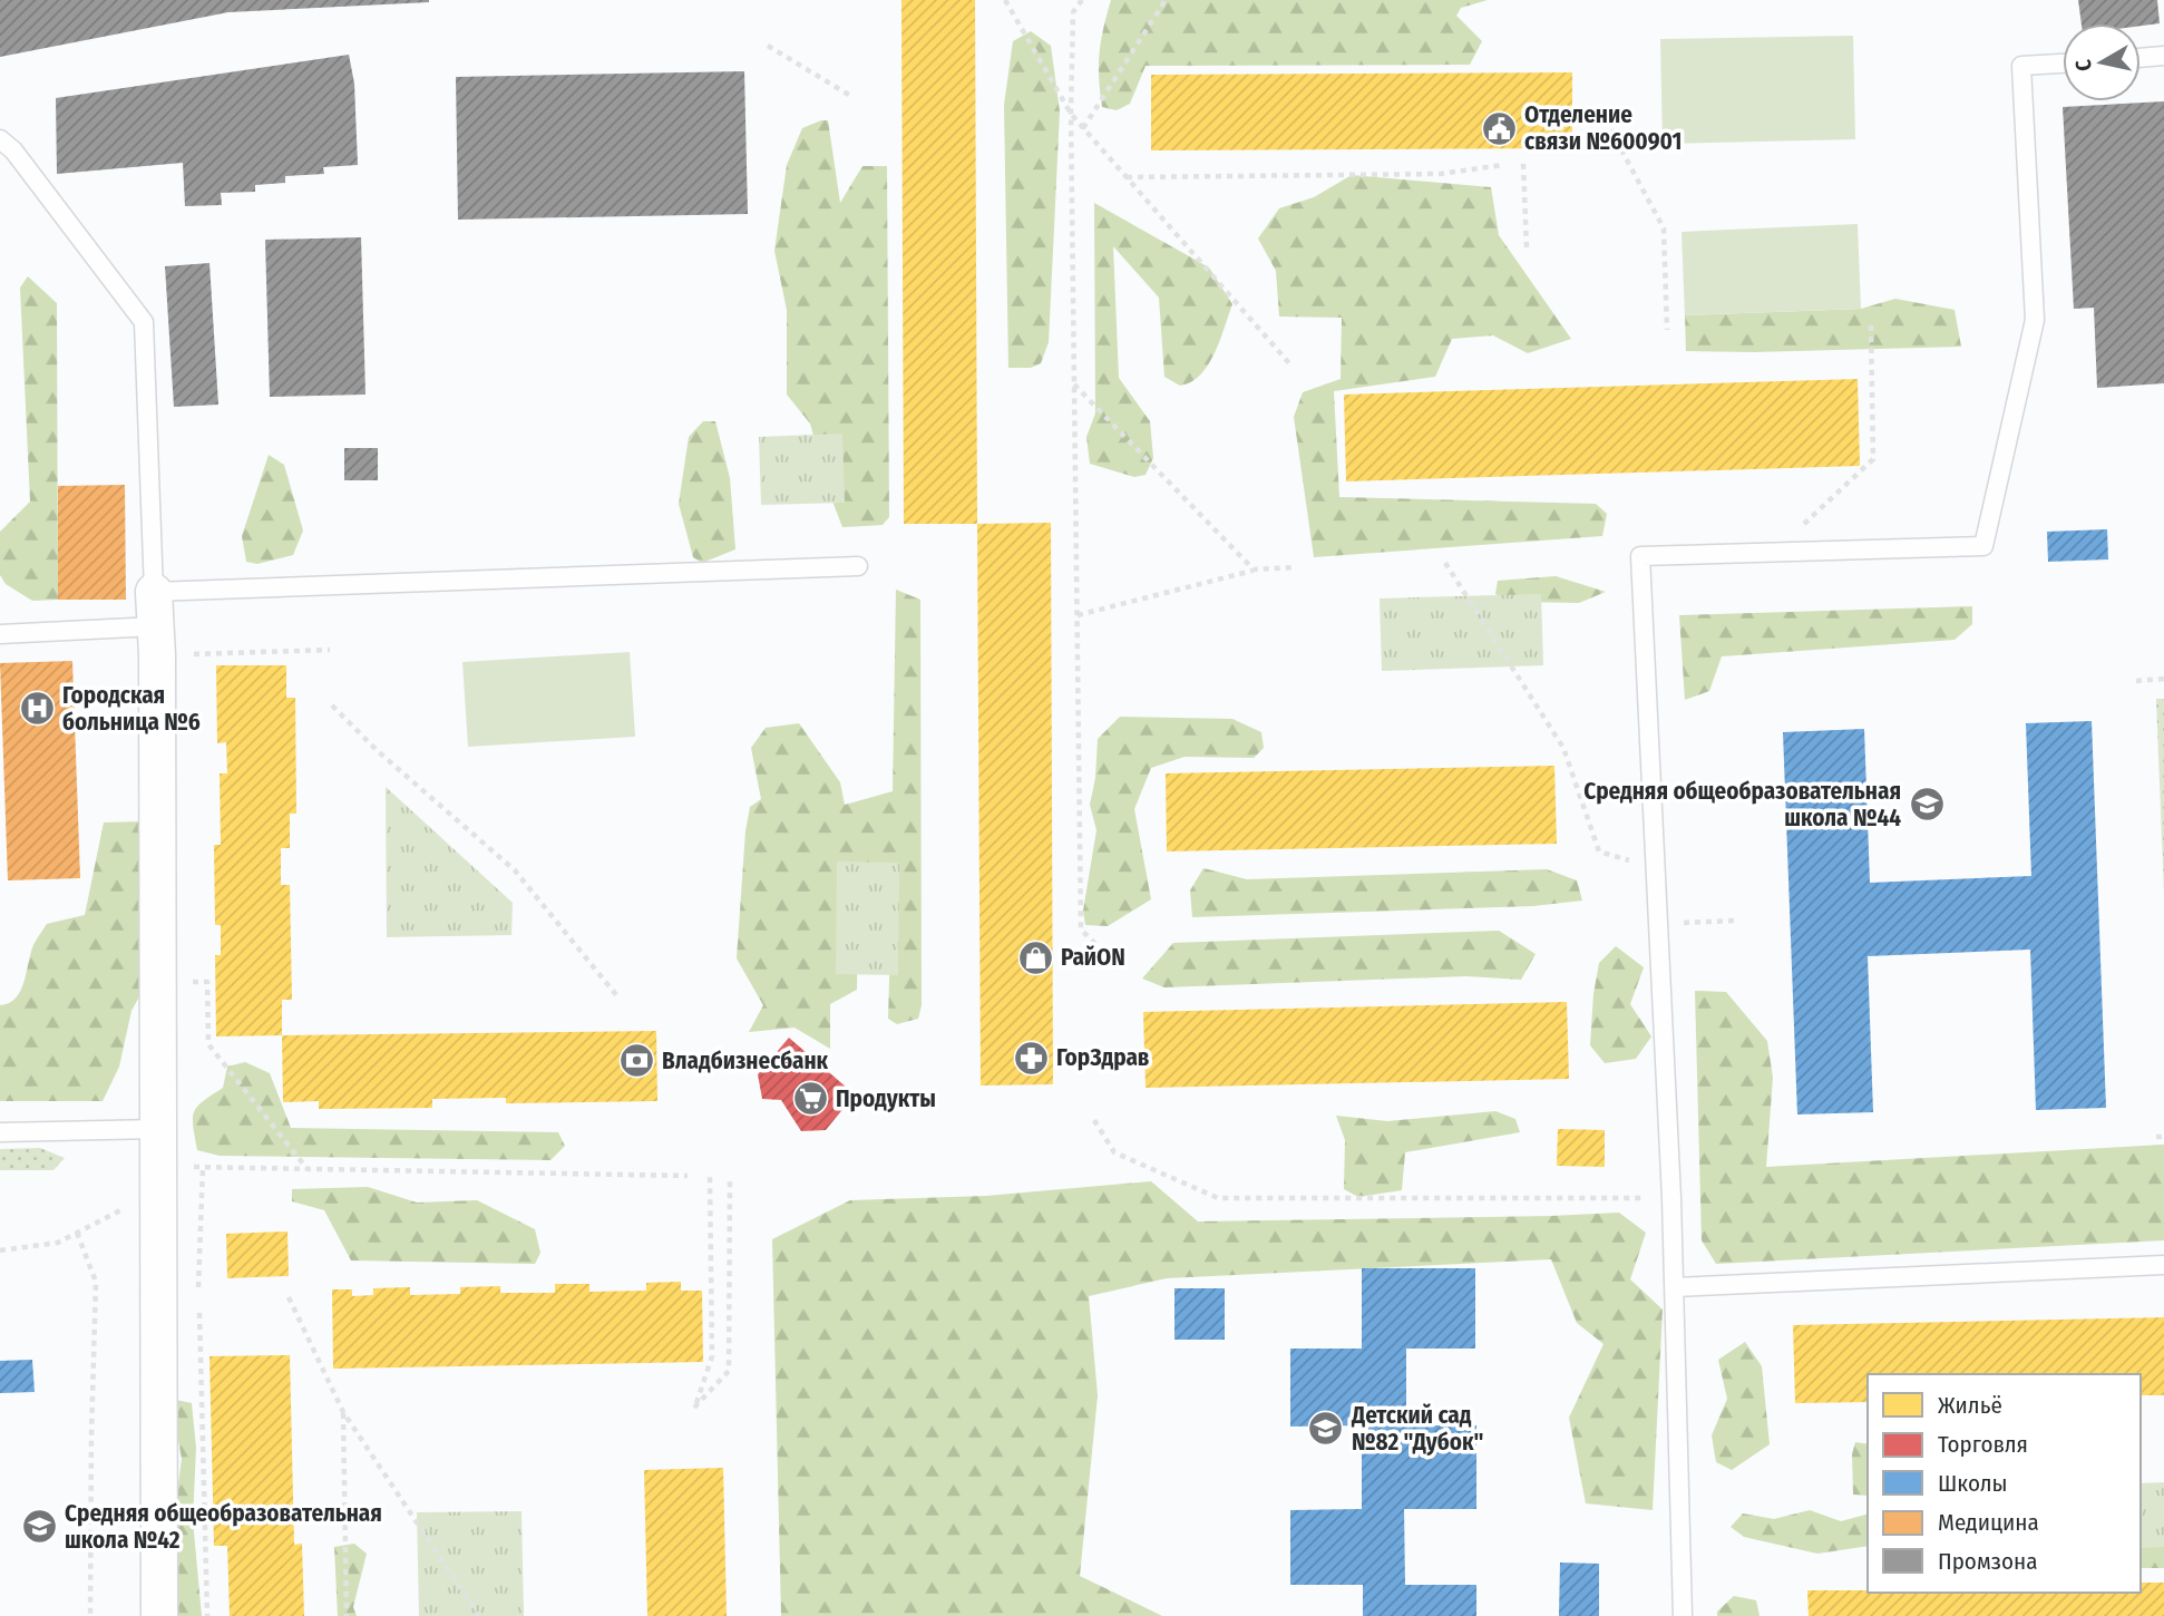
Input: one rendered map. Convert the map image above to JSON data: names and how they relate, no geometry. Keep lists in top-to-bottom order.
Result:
{
  "places": {
    "public building": ["Отделение связи №600901"],
    "hospital": ["Городская больница №6"],
    "school or university": ["Средняя общеобразовательная школа №44", "Детский сад №82 \"Дубок\"", "Средняя общеобразовательная школа №42"],
    "shop": ["РайON"],
    "pharmacy": ["ГорЗдрав"],
    "bank": ["Владбизнесбанк"],
    "supermarket": ["Продукты"]
  },
  "legend": [
    "Жильё",
    "Торговля",
    "Школы",
    "Медицина",
    "Промзона"
  ],
  "north": "left"
}
